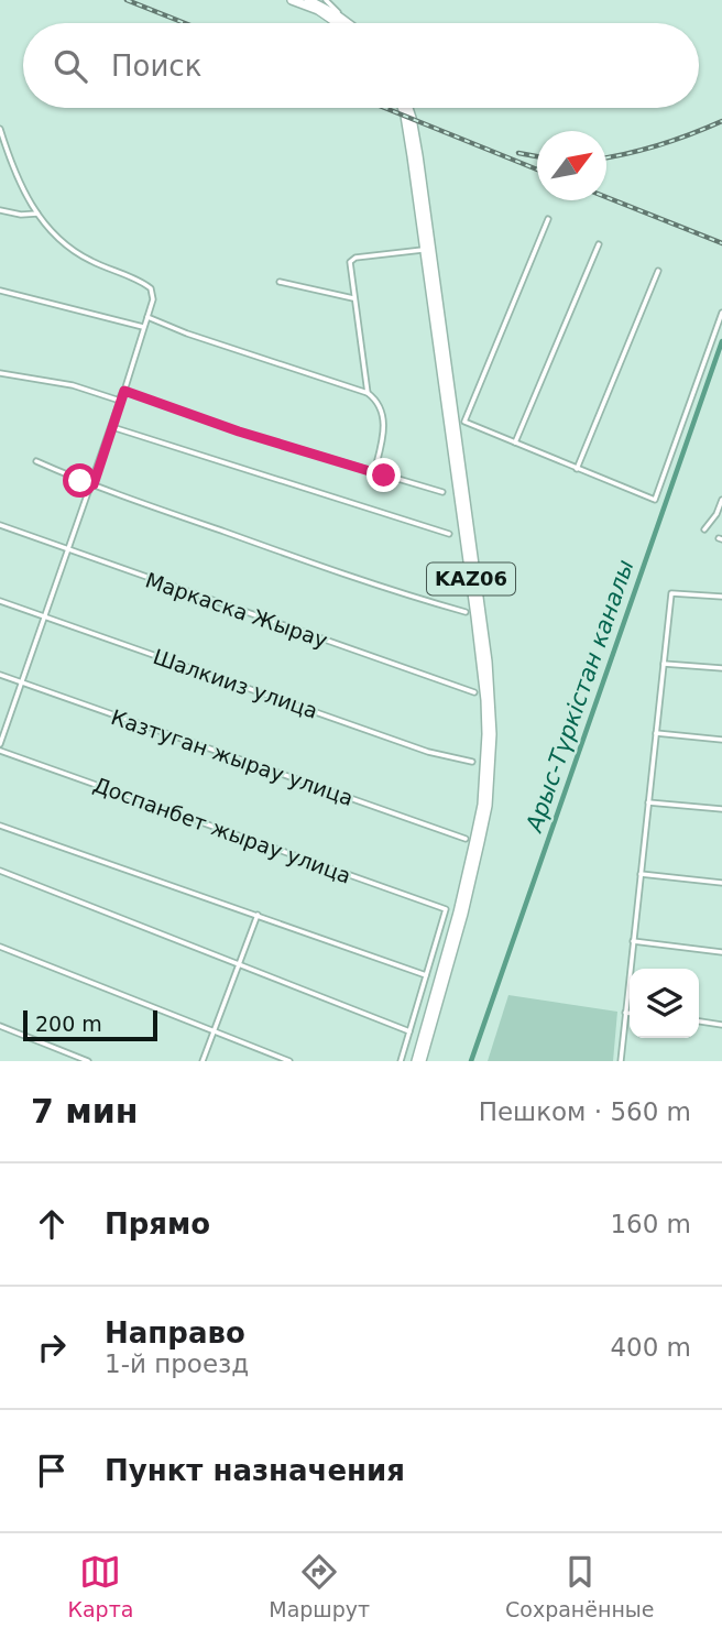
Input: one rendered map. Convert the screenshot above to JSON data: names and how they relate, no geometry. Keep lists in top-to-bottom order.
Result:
{
  "streets": {
    "highway": ["KАZ06"],
    "street": [
      "Маркаска Жырау",
      "Шалкииз улица",
      "Казтуган жырау улица",
      "Доспанбет жырау улица"
    ]
  },
  "water": ["Арыс-Түркістан каналы"],
  "scale_bar": "200 m",
  "north": "top right",
  "page": {
    "search": "Поиск",
    "scale": "200 m",
    "heading": ["7 мин", "Пешком · 560 m"],
    "list": [
      ["Прямо", "160 m"],
      ["Направо", "1-й проезд", "400 m"],
      "Пункт назначения"
    ],
    "nav": ["Карта", "Маршрут", "Сохранённые"]
  }
}
